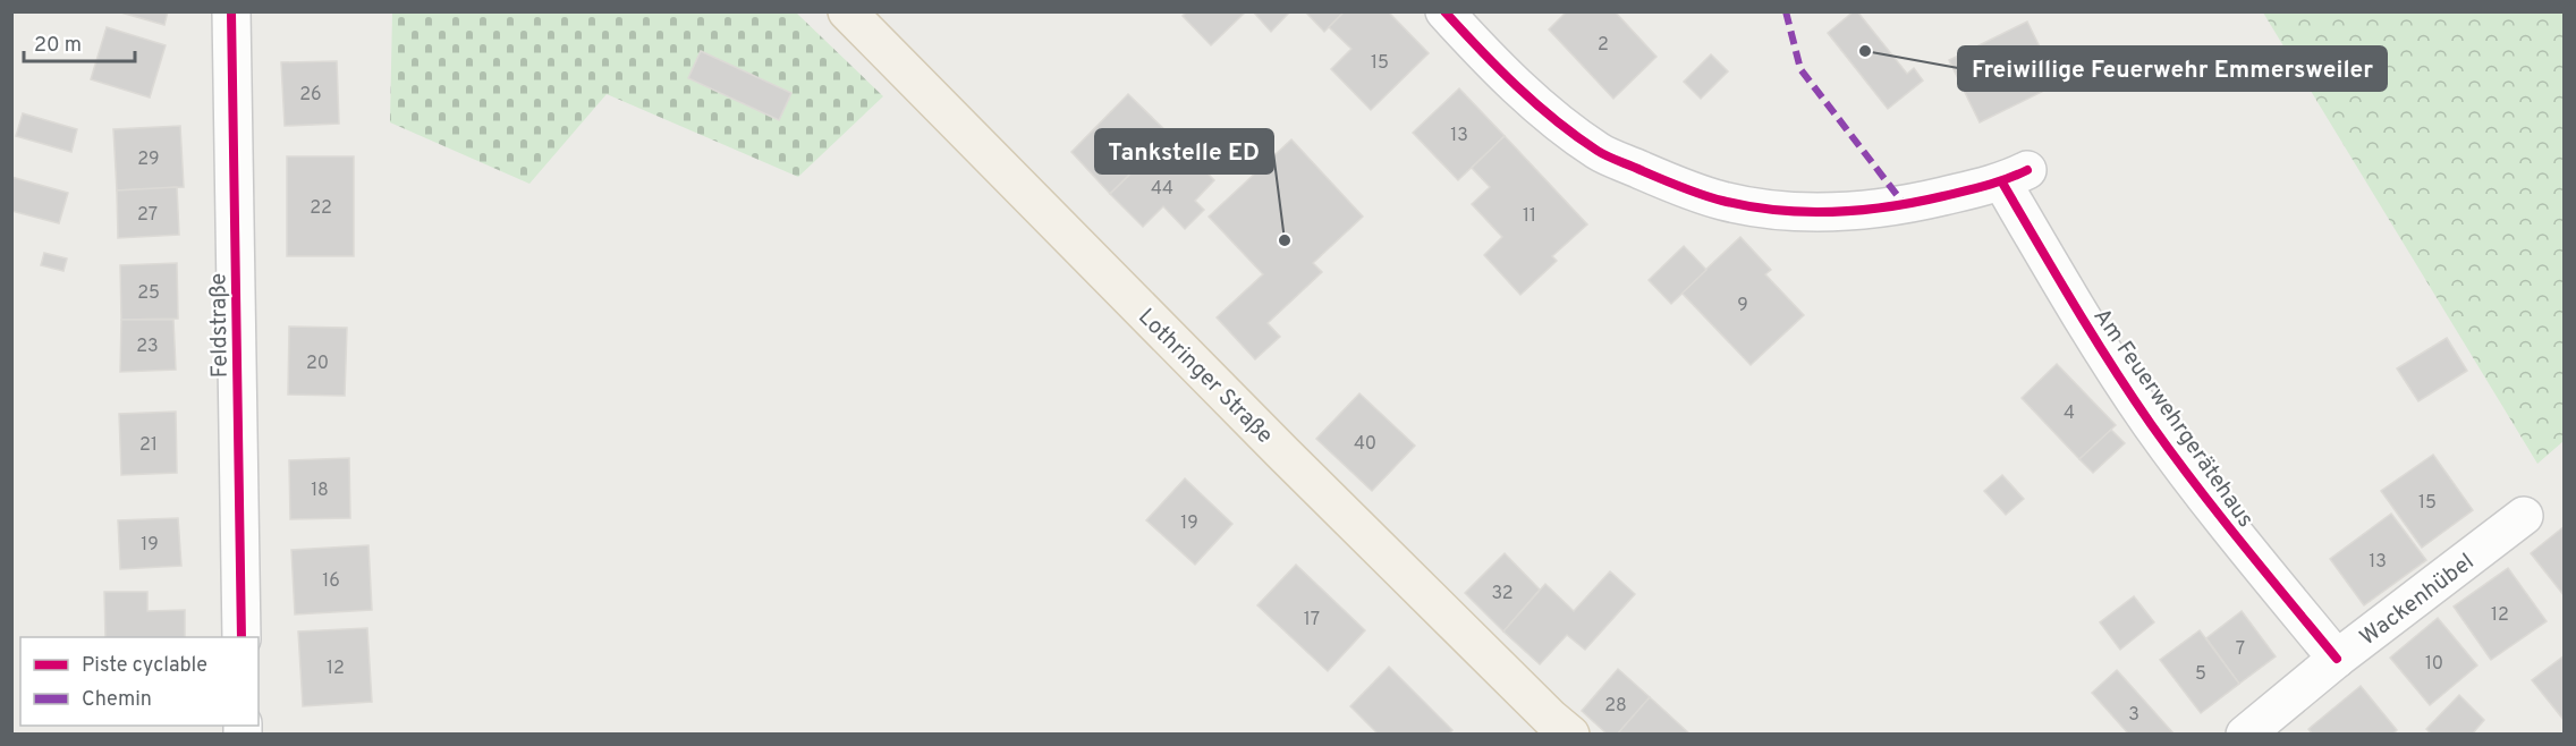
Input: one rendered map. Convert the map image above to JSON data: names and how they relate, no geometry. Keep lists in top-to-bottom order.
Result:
{
  "streets": {
    "main road": ["Lothringer Straße"],
    "street": ["Feldstraße", "Am Feuerwehrgerätehaus", "Wackenhübel"]
  },
  "crossings": [
    ["Am Feuerwehrgerätehaus", "Wackenhübel"]
  ],
  "places": ["Freiwillige Feuerwehr Emmersweiler", "Tankstelle ED"],
  "house_numbers": [
    "2",
    "15",
    "26",
    "13",
    "29",
    "44",
    "22",
    "27",
    "11",
    "25",
    "9",
    "23",
    "20",
    "4",
    "40",
    "21",
    "18",
    "15",
    "19",
    "19",
    "13",
    "16",
    "32",
    "12",
    "17",
    "7",
    "10",
    "12",
    "5",
    "28",
    "3"
  ],
  "legend": ["Piste cyclable", "Chemin"],
  "scale_bar": "20 m"
}
